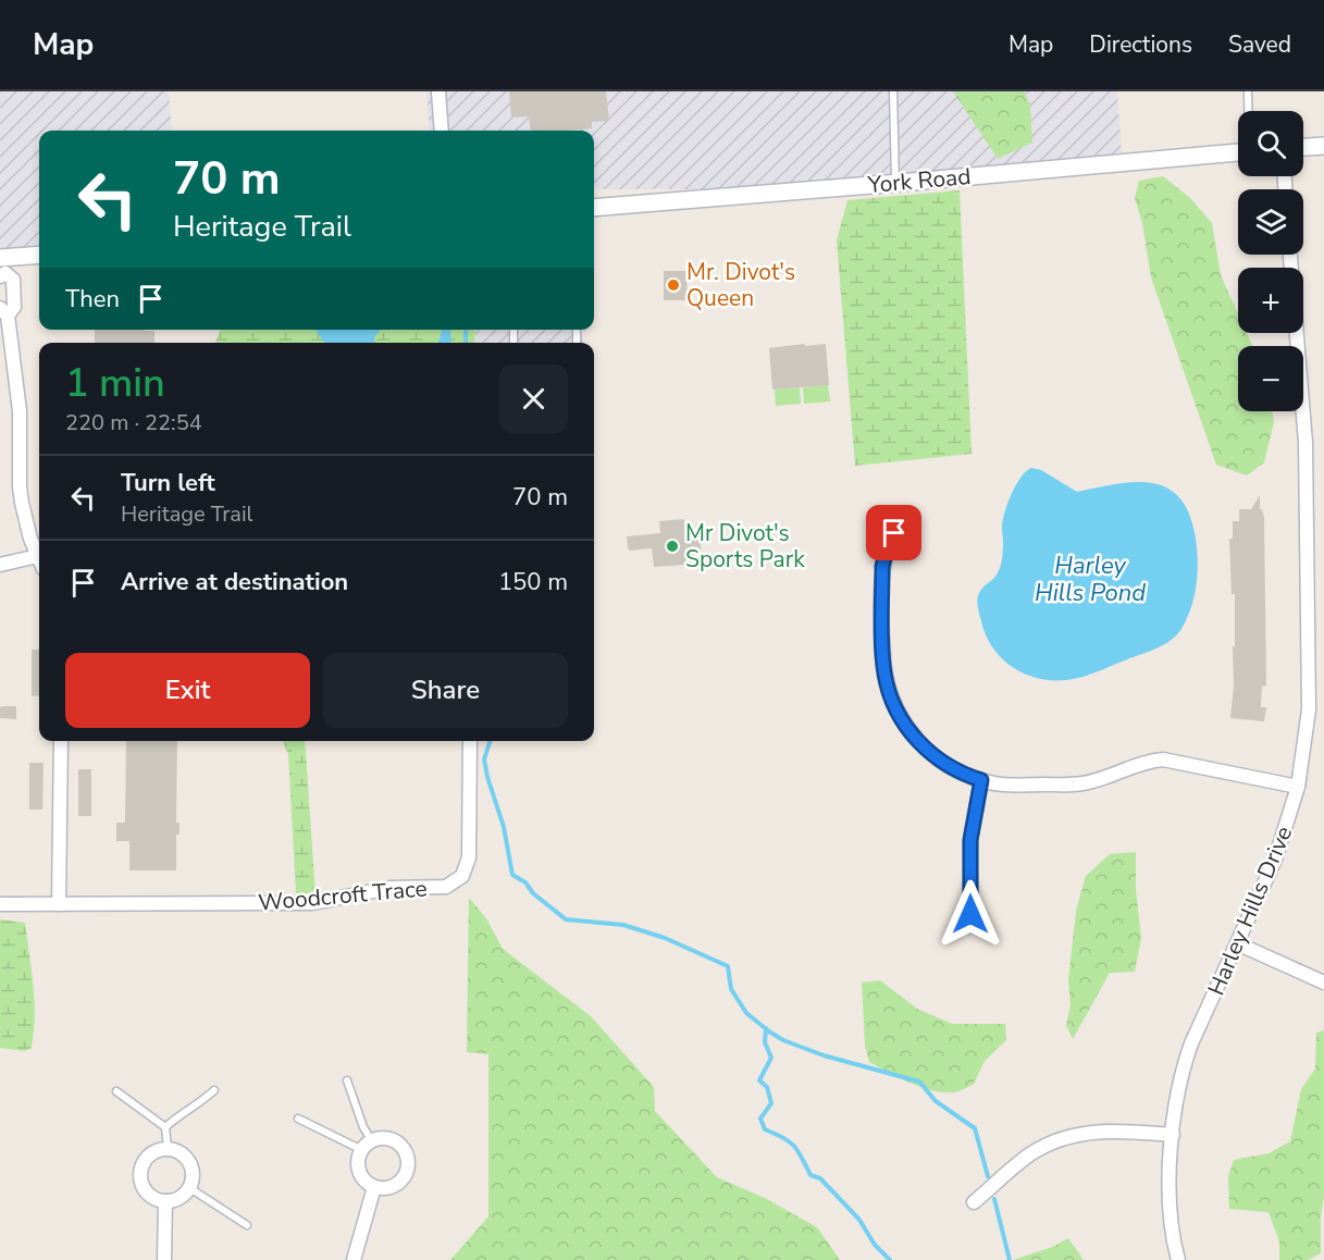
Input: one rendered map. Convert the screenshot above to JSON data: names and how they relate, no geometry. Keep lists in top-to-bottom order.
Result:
{
  "streets": {
    "street": ["York Road", "Woodcroft Trace", "Harley Hills Drive"]
  },
  "water": ["Harley Hills Pond"],
  "places": ["Mr. Divot's Queen", "Mr Divot's Sports Park"],
  "page": {
    "header": "Map",
    "nav": ["Map", "Directions", "Saved"],
    "map_buttons": ["+", "−"],
    "turn": ["70 m", "Heritage Trail"],
    "then": "Then",
    "heading": ["1 min", "220 m · 22:54"],
    "list": [
      {
        "name": "Turn left",
        "note": "Heritage Trail",
        "value": "70 m"
      },
      {
        "name": "Arrive at destination",
        "value": "150 m"
      }
    ],
    "buttons": ["Exit", "Share"]
  }
}
